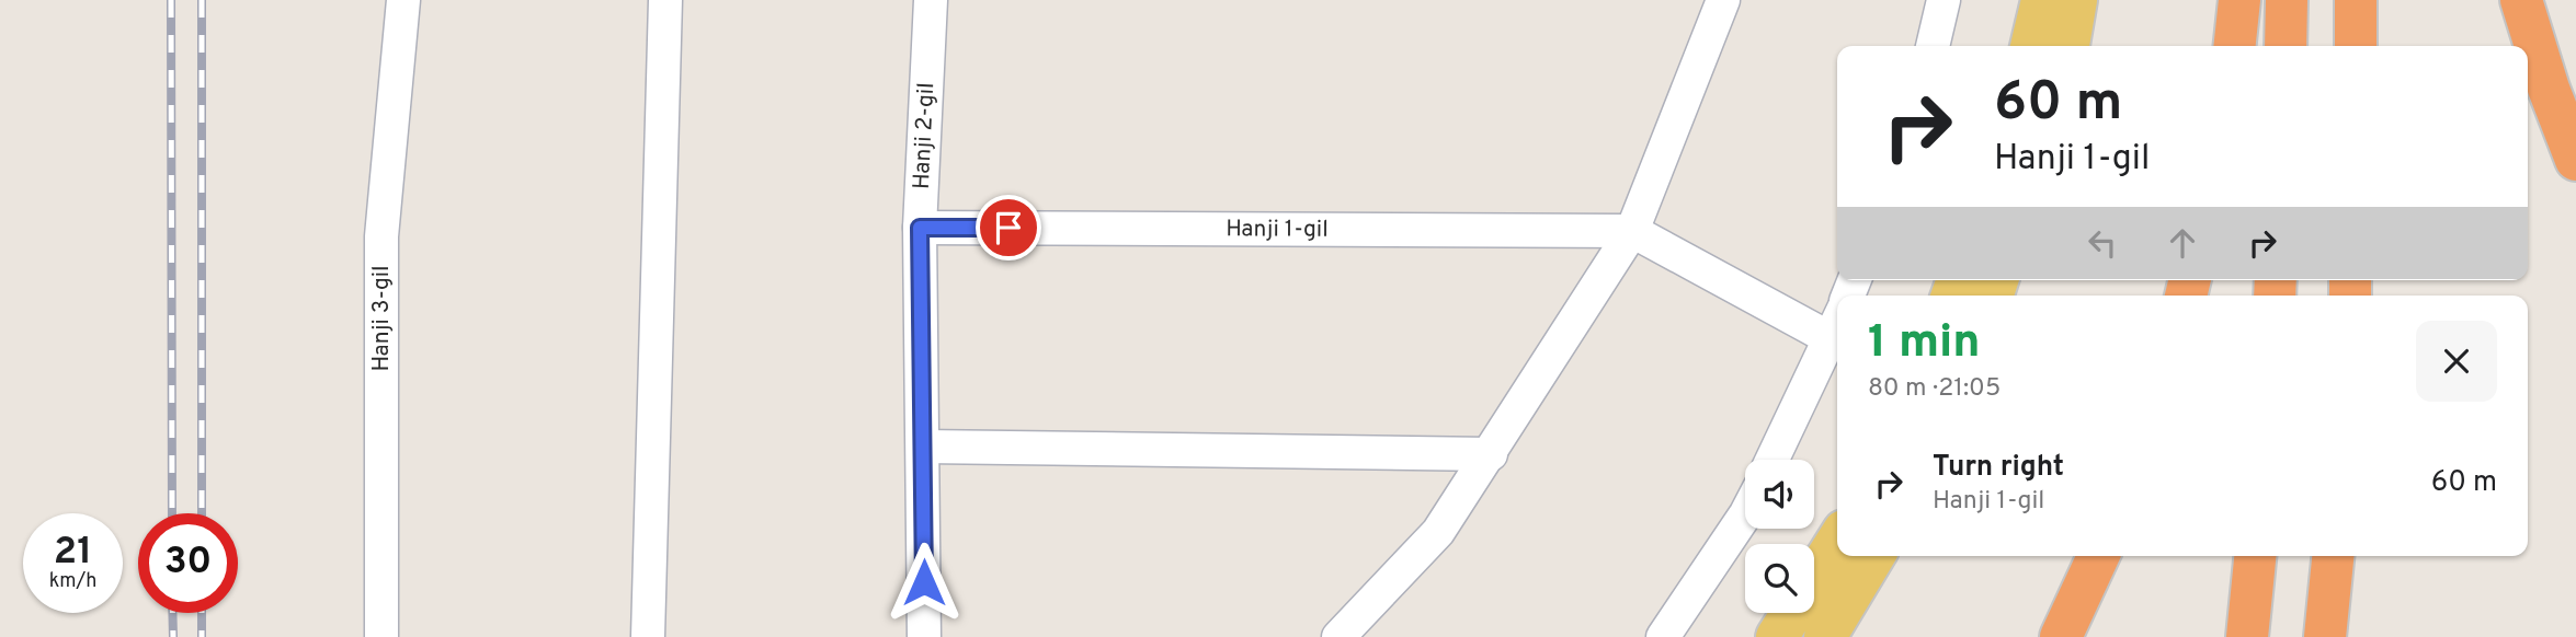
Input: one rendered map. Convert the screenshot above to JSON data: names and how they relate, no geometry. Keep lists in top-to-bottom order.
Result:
{
  "streets": {
    "street": ["Hanji 2-gil", "Hanji 1-gil", "Hanji 3-gil"]
  },
  "crossings": [
    ["Hanji 2-gil", "Hanji 1-gil"]
  ],
  "page": {
    "turn": ["60 m", "Hanji 1-gil"],
    "heading": ["1 min", "80 m · 21:05"],
    "list": [
      {
        "name": "Turn right",
        "note": "Hanji 1-gil",
        "value": "60 m"
      }
    ],
    "speed": "21 km/h",
    "limit": "30"
  }
}
